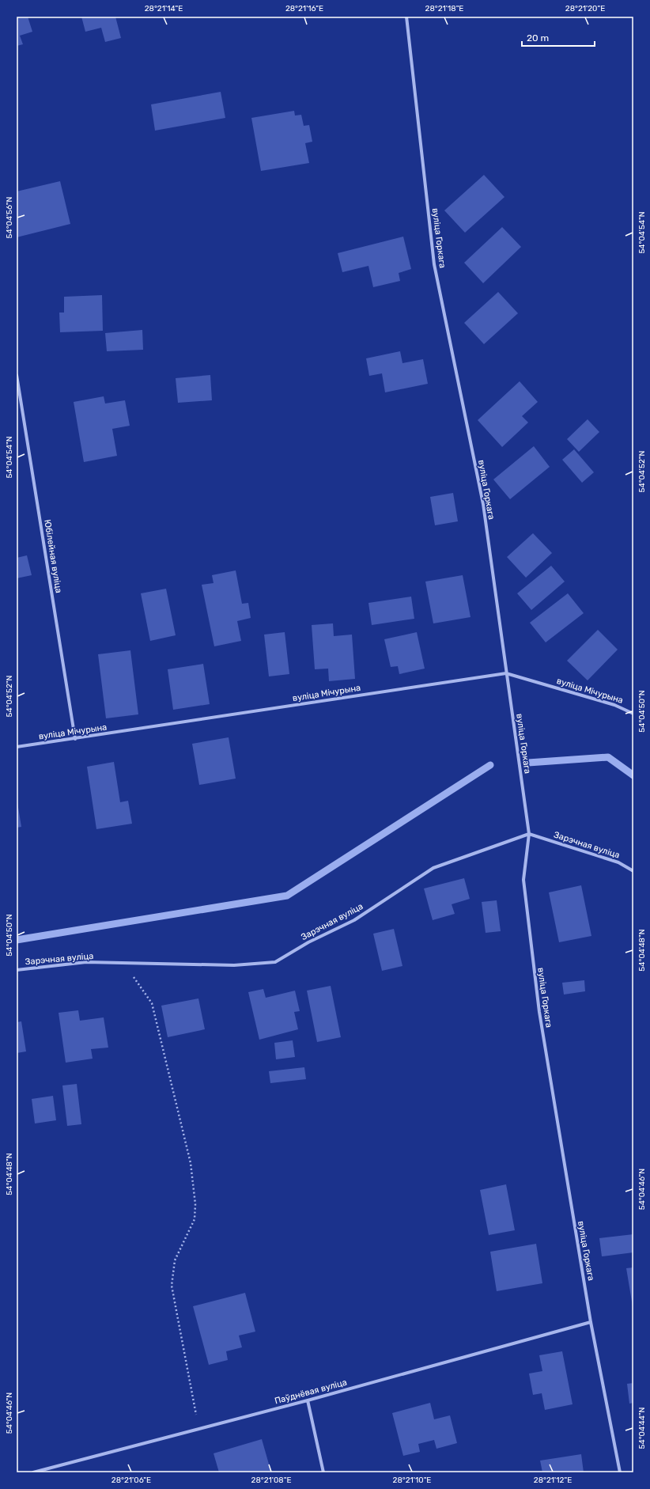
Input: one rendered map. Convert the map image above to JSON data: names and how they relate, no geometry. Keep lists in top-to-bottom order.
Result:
{
  "streets": {
    "street": [
      "вуліца Горкага",
      "Юбілейная вуліца",
      "вуліца Мічурына",
      "Зарэчная вуліца",
      "Паўднёвая вуліца"
    ]
  },
  "crossings": [
    ["вуліца Горкага", "вуліца Мічурына"],
    ["вуліца Горкага", "Зарэчная вуліца"],
    ["вуліца Горкага", "Паўднёвая вуліца"],
    ["Юбілейная вуліца", "вуліца Мічурына"]
  ],
  "scale_bar": "20 m",
  "coordinates": [
    "28°21'14\"E",
    "28°21'16\"E",
    "28°21'18\"E",
    "28°21'20\"E",
    "54°04'56\"N",
    "54°04'54\"N",
    "54°04'52\"N",
    "54°04'50\"N",
    "54°04'48\"N",
    "54°04'46\"N",
    "54°04'44\"N",
    "28°21'06\"E",
    "28°21'08\"E",
    "28°21'10\"E",
    "28°21'12\"E"
  ]
}
